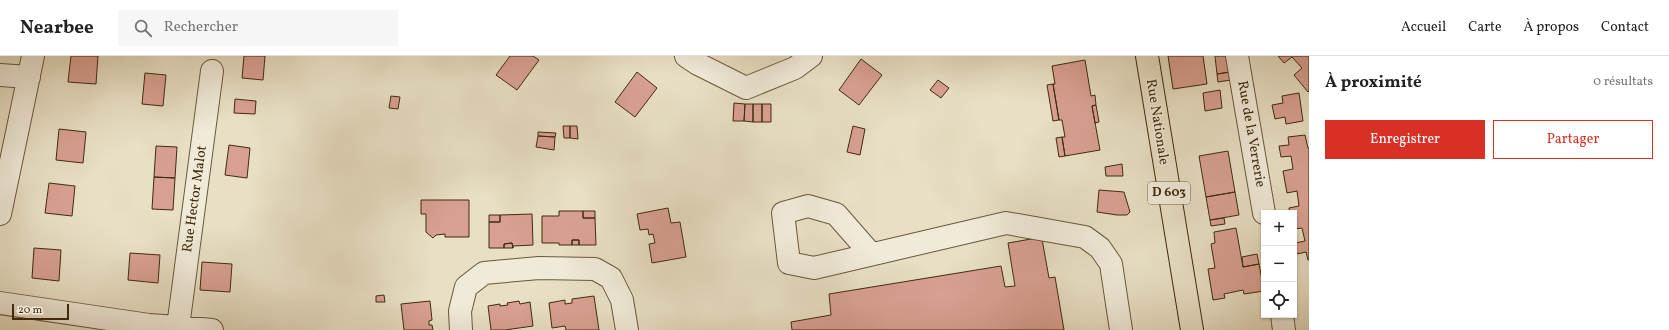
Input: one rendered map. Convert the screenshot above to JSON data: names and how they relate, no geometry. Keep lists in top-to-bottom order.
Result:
{
  "streets": {
    "main road": ["Rue Nationale", "D 603"],
    "street": ["Rue de la Verrerie", "Rue Hector Malot"]
  },
  "scale_bar": "20 m",
  "page": {
    "header": "Nearbee",
    "search": "Rechercher",
    "nav": [
      "Accueil",
      "Carte",
      "À propos",
      "Contact"
    ],
    "heading": ["À proximité", "0 résultats"],
    "buttons": ["Enregistrer", "Partager"],
    "map_buttons": ["+", "−"],
    "scale": "20 m"
  }
}
